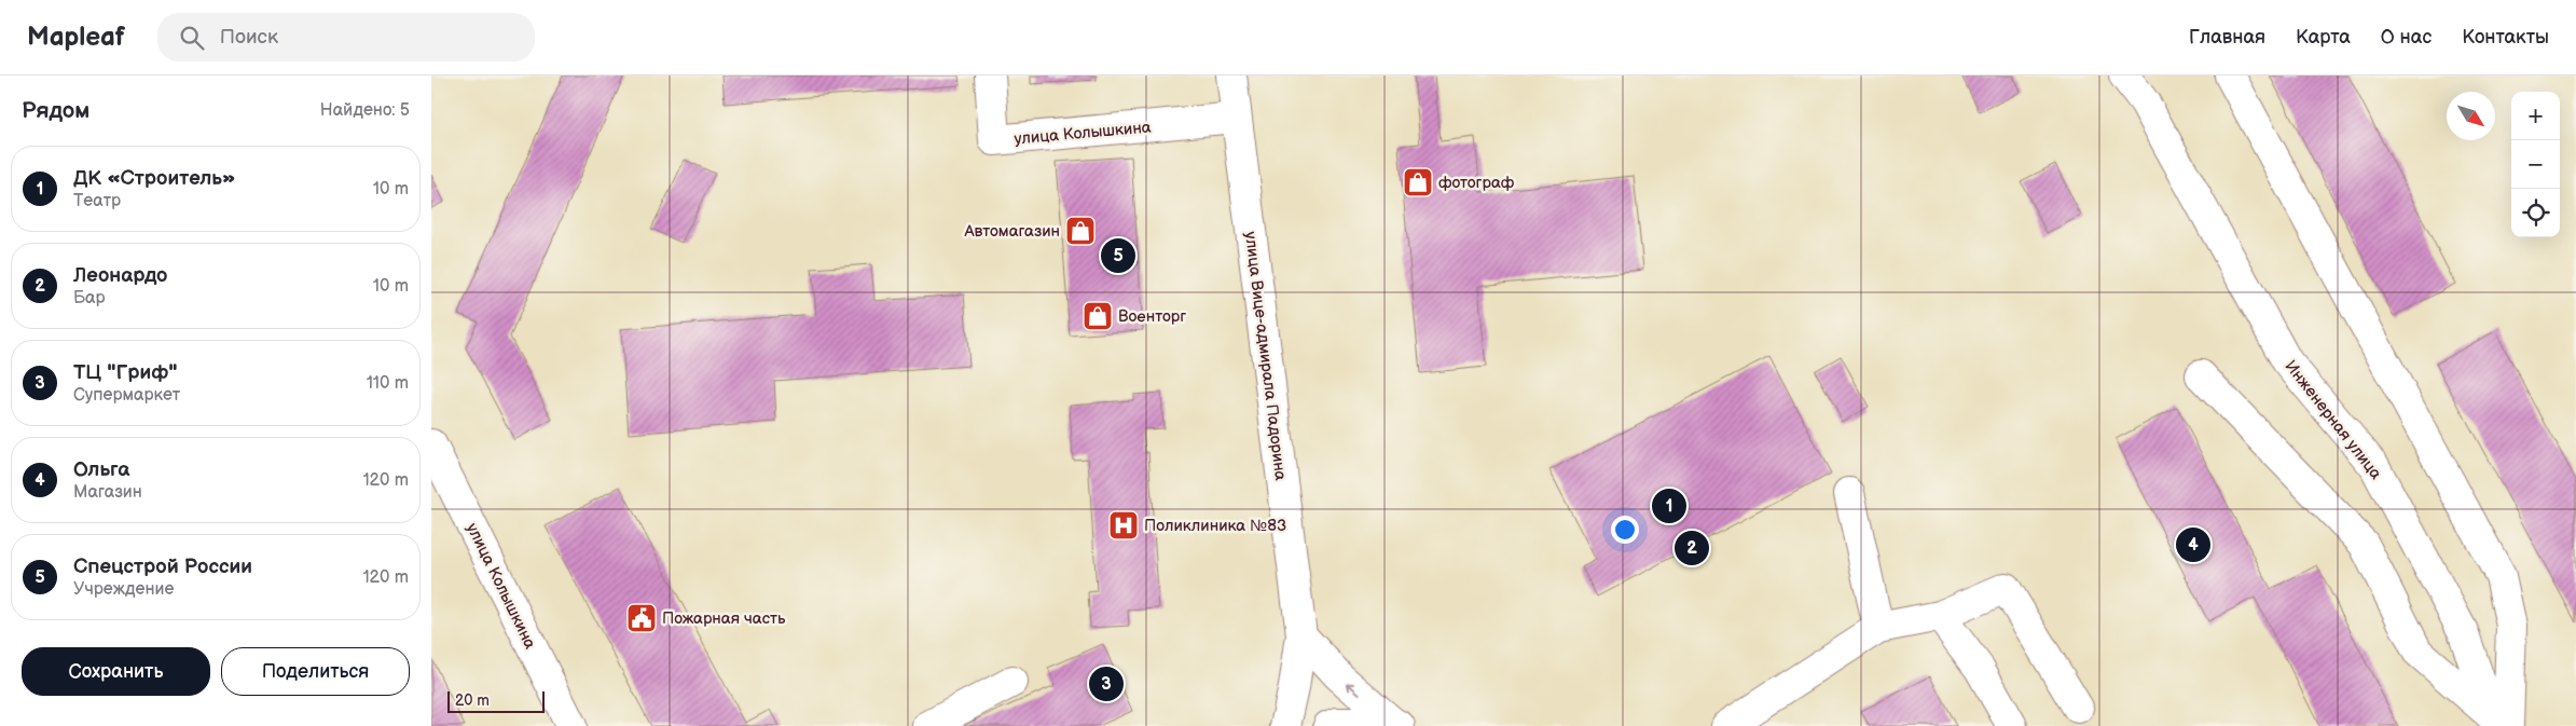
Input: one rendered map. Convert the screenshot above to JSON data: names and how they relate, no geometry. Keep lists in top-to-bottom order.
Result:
{
  "streets": {
    "street": ["улица Колышкина", "улица Вице-адмирала Падорина", "Инженерная улица"]
  },
  "crossings": [
    ["улица Колышкина", "улица Вице-адмирала Падорина"]
  ],
  "places": {
    "shop": ["фотограф", "Автомагазин", "Военторг"],
    "hospital": ["Поликлиника №83"],
    "public building": ["Пожарная часть"]
  },
  "scale_bar": "20 m",
  "north": "bottom right",
  "page": {
    "header": "Mapleaf",
    "search": "Поиск",
    "nav": [
      "Главная",
      "Карта",
      "О нас",
      "Контакты"
    ],
    "heading": ["Рядом", "Найдено: 5"],
    "map_buttons": ["+", "−"],
    "list": [
      {
        "mark": "1",
        "name": "ДК «Строитель»",
        "note": "Театр",
        "value": "10 m"
      },
      {
        "mark": "2",
        "name": "Леонардо",
        "note": "Бар",
        "value": "10 m"
      },
      {
        "mark": "3",
        "name": "ТЦ \"Гриф\"",
        "note": "Супермаркет",
        "value": "110 m"
      },
      {
        "mark": "4",
        "name": "Ольга",
        "note": "Магазин",
        "value": "120 m"
      },
      {
        "mark": "5",
        "name": "Спецстрой России",
        "note": "Учреждение",
        "value": "120 m"
      }
    ],
    "pins": [
      "5",
      "1",
      "4",
      "2",
      "3"
    ],
    "buttons": ["Сохранить", "Поделиться"],
    "scale": "20 m"
  }
}
